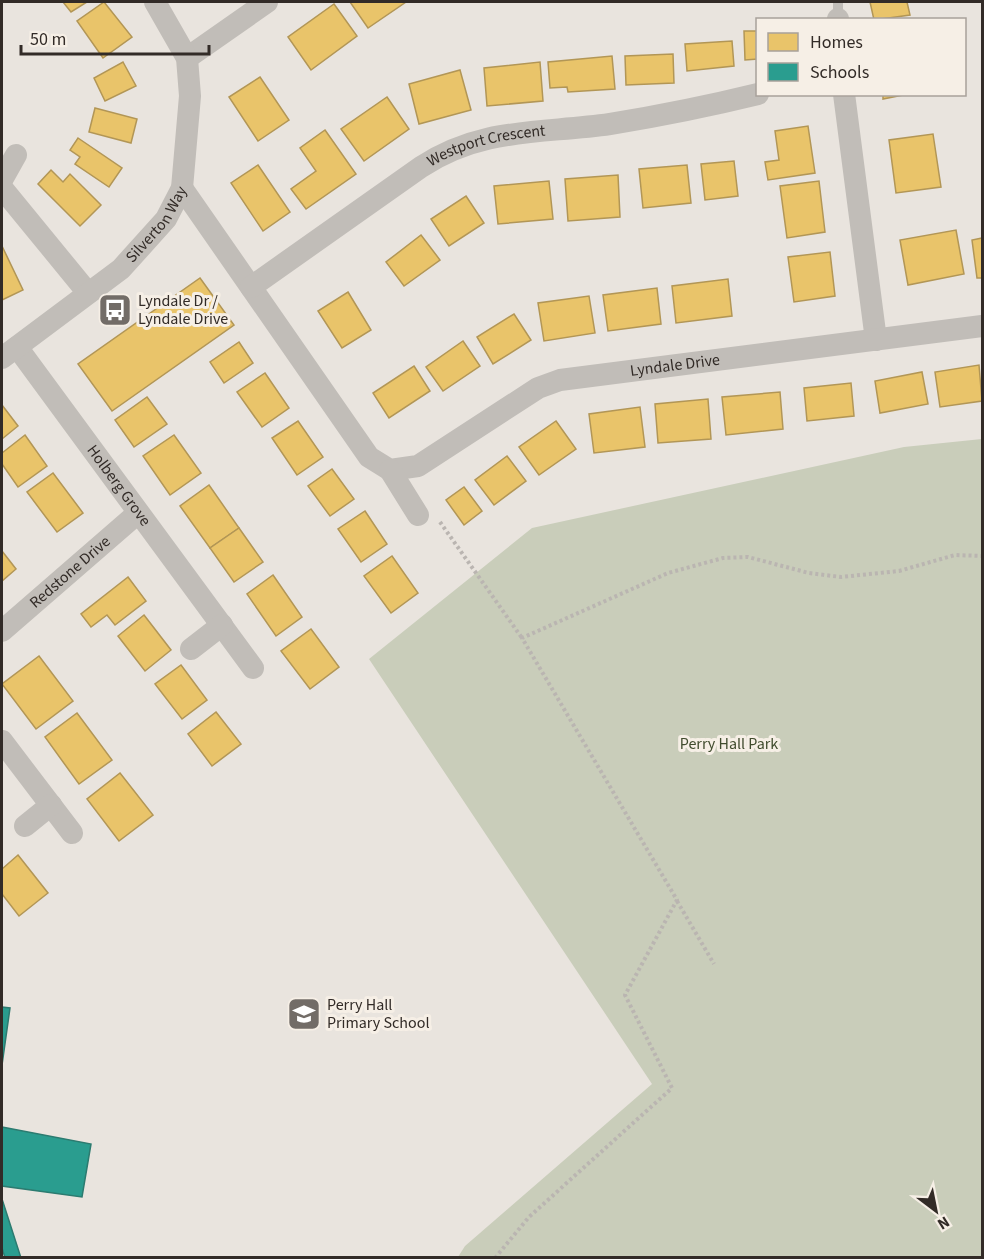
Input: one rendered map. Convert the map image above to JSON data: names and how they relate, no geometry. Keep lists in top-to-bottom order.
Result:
{
  "streets": {
    "street": [
      "Westport Crescent",
      "Silverton Way",
      "Lyndale Drive",
      "Holberg Grove",
      "Redstone Drive"
    ]
  },
  "crossings": [
    ["Silverton Way", "Holberg Grove"],
    ["Holberg Grove", "Redstone Drive"]
  ],
  "parks": ["Perry Hall Park"],
  "places": {
    "bus stop": ["Lyndale Dr / Lyndale Drive"],
    "school or university": ["Perry Hall Primary School"]
  },
  "legend": ["Homes", "Schools"],
  "scale_bar": "50 m",
  "north": "bottom right"
}
